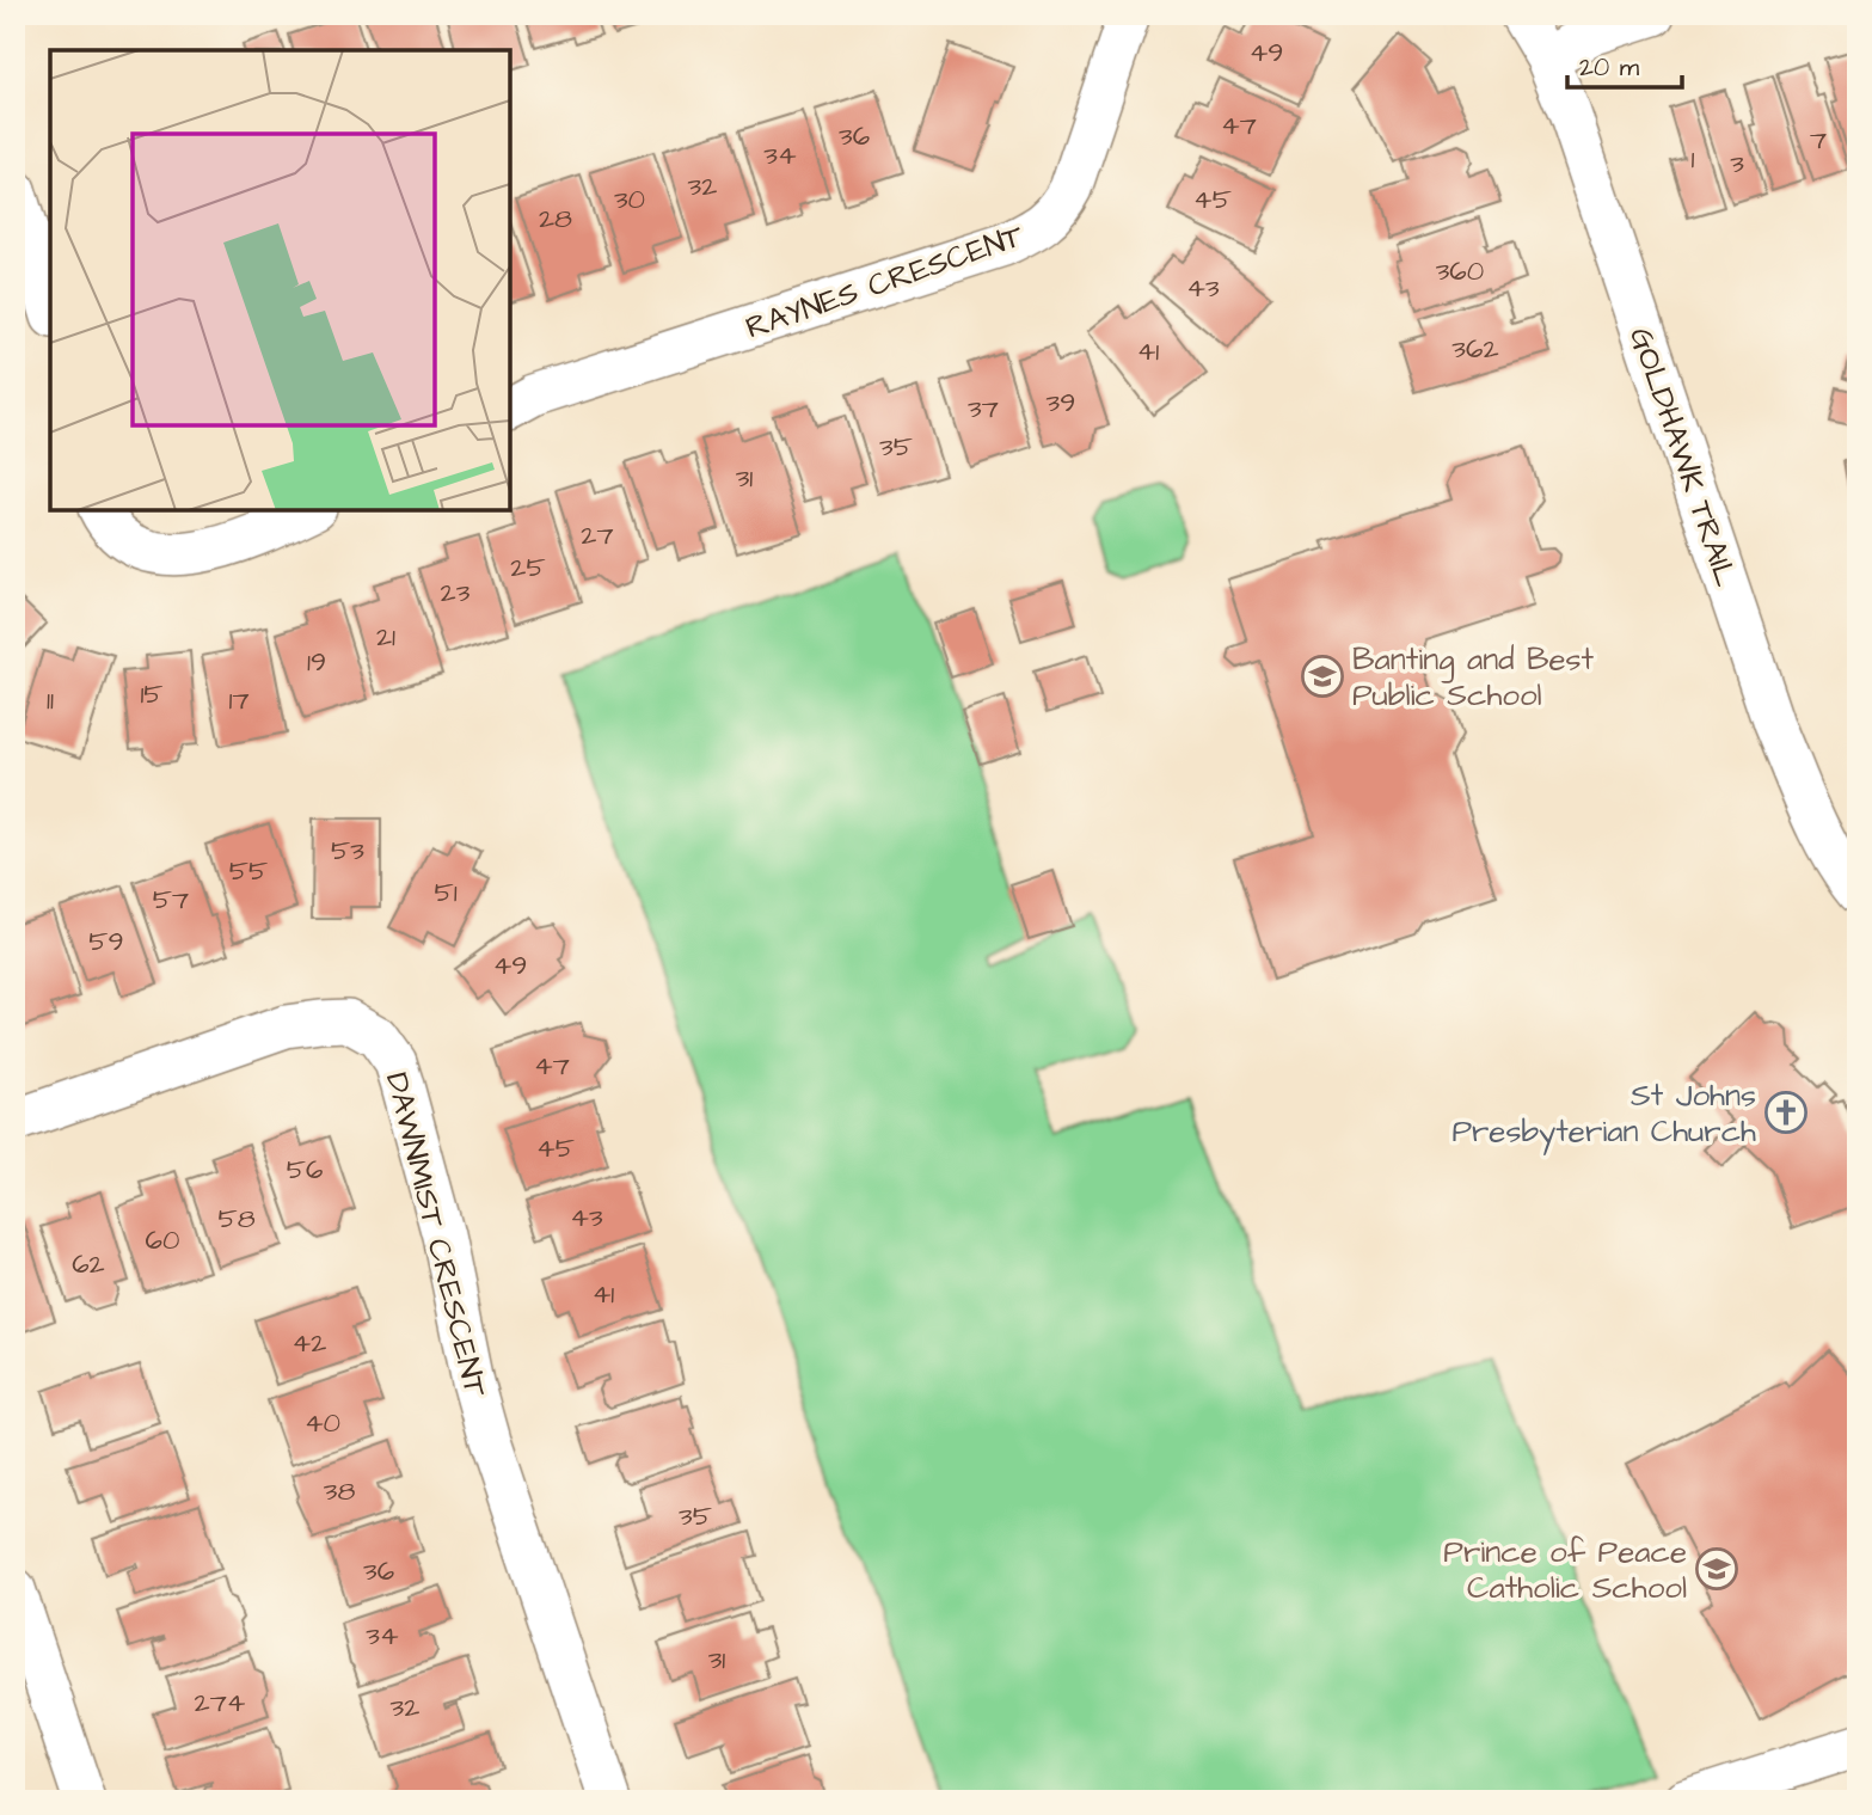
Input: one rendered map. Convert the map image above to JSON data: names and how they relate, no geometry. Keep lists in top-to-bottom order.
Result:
{
  "streets": {
    "street": ["RAYNES CRESCENT", "GOLDHAWK TRAIL", "DAWNMIST CRESCENT"]
  },
  "places": {
    "school or university": ["Banting and Best Public School", "Prince of Peace Catholic School"],
    "church": ["St Johns Presbyterian Church"]
  },
  "house_numbers": [
    "49",
    "47",
    "36",
    "7",
    "34",
    "1",
    "3",
    "32",
    "30",
    "45",
    "28",
    "360",
    "43",
    "362",
    "41",
    "39",
    "37",
    "35",
    "31",
    "27",
    "25",
    "23",
    "21",
    "19",
    "15",
    "11",
    "17",
    "53",
    "55",
    "51",
    "57",
    "59",
    "49",
    "47",
    "45",
    "56",
    "43",
    "58",
    "60",
    "62",
    "41",
    "42",
    "40",
    "38",
    "35",
    "36",
    "34",
    "31",
    "274",
    "32"
  ],
  "scale_bar": "20 m"
}
